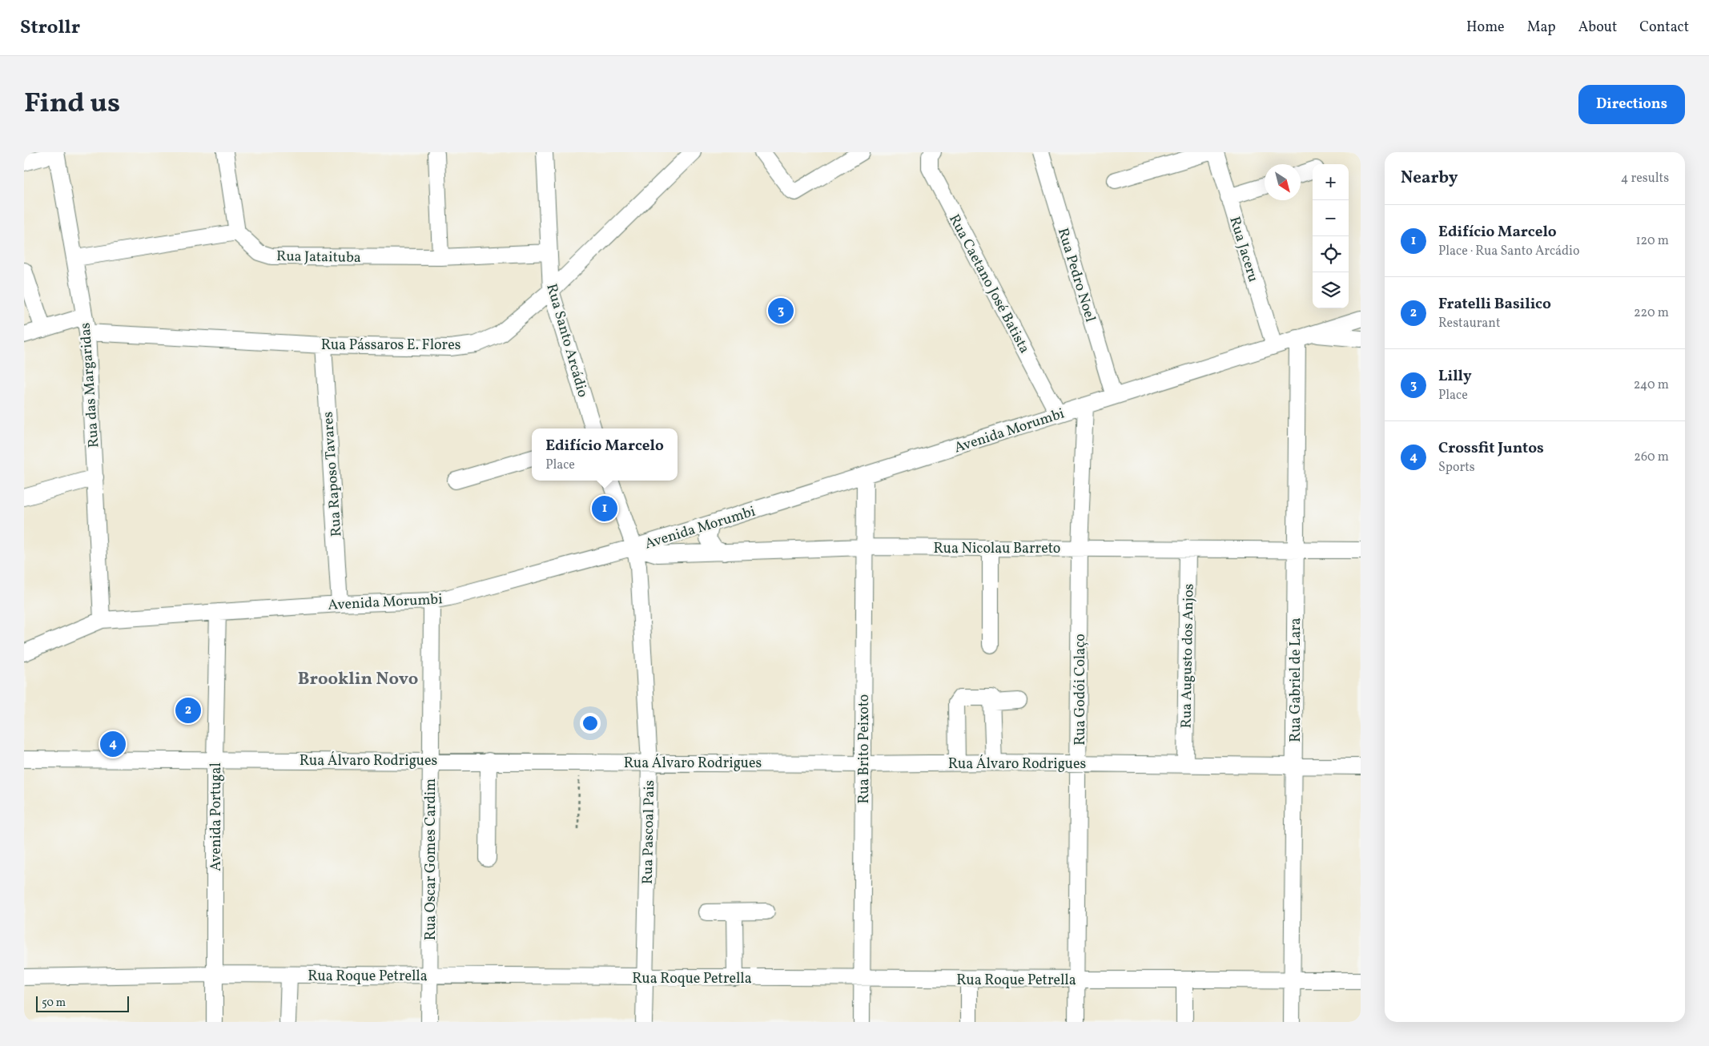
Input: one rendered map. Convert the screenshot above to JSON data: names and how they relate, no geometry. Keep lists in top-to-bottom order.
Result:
{
  "streets": {
    "street": [
      "Rua Jaceru",
      "Rua Jataituba",
      "Rua Pedro Noel",
      "Rua Caetano José Batista",
      "Rua Santo Arcádio",
      "Rua Pássaros E. Flores",
      "Rua das Margaridas",
      "Avenida Morumbi",
      "Rua Raposo Tavares",
      "Rua Nicolau Barreto",
      "Rua Augusto dos Anjos",
      "Rua Gabriel de Lara",
      "Rua Godói Colaço",
      "Rua Brito Peixoto",
      "Rua Álvaro Rodrigues",
      "Avenida Portugal",
      "Rua Pascoal Pais",
      "Rua Oscar Gomes Cardim",
      "Rua Roque Petrella"
    ]
  },
  "crossings": [
    ["Rua Jaceru", "Avenida Morumbi"],
    ["Rua Jataituba", "Rua Santo Arcádio"],
    ["Rua Pedro Noel", "Avenida Morumbi"],
    ["Rua Caetano José Batista", "Avenida Morumbi"],
    ["Rua Santo Arcádio", "Rua Pássaros E. Flores"],
    ["Rua Pássaros E. Flores", "Rua das Margaridas"],
    ["Rua Pássaros E. Flores", "Rua Raposo Tavares"],
    ["Rua das Margaridas", "Avenida Morumbi"],
    ["Avenida Morumbi", "Rua Raposo Tavares"],
    ["Avenida Morumbi", "Rua Nicolau Barreto"],
    ["Avenida Morumbi", "Rua Gabriel de Lara"],
    ["Avenida Morumbi", "Rua Godói Colaço"],
    ["Avenida Morumbi", "Rua Brito Peixoto"],
    ["Avenida Morumbi", "Avenida Portugal"],
    ["Avenida Morumbi", "Rua Pascoal Pais"],
    ["Avenida Morumbi", "Rua Oscar Gomes Cardim"],
    ["Rua Nicolau Barreto", "Rua Augusto dos Anjos"],
    ["Rua Nicolau Barreto", "Rua Gabriel de Lara"],
    ["Rua Nicolau Barreto", "Rua Godói Colaço"],
    ["Rua Nicolau Barreto", "Rua Brito Peixoto"],
    ["Rua Nicolau Barreto", "Rua Pascoal Pais"],
    ["Rua Augusto dos Anjos", "Rua Álvaro Rodrigues"],
    ["Rua Gabriel de Lara", "Rua Álvaro Rodrigues"],
    ["Rua Gabriel de Lara", "Rua Roque Petrella"],
    ["Rua Godói Colaço", "Rua Álvaro Rodrigues"],
    ["Rua Godói Colaço", "Rua Roque Petrella"],
    ["Rua Brito Peixoto", "Rua Álvaro Rodrigues"],
    ["Rua Brito Peixoto", "Rua Roque Petrella"],
    ["Rua Álvaro Rodrigues", "Avenida Portugal"],
    ["Rua Álvaro Rodrigues", "Rua Pascoal Pais"],
    ["Rua Álvaro Rodrigues", "Rua Oscar Gomes Cardim"],
    ["Avenida Portugal", "Rua Roque Petrella"],
    ["Rua Pascoal Pais", "Rua Roque Petrella"],
    ["Rua Oscar Gomes Cardim", "Rua Roque Petrella"]
  ],
  "districts": ["Brooklin Novo"],
  "scale_bar": "50 m",
  "north": "bottom right",
  "page": {
    "header": "Strollr",
    "nav": [
      "Home",
      "Map",
      "About",
      "Contact"
    ],
    "title": "Find us",
    "buttons": "Directions",
    "heading": ["Nearby", "4 results"],
    "map_buttons": ["+", "−"],
    "list": [
      {
        "mark": "1",
        "name": "Edifício Marcelo",
        "note": "Place · Rua Santo Arcádio",
        "value": "120 m"
      },
      {
        "mark": "2",
        "name": "Fratelli Basilico",
        "note": "Restaurant",
        "value": "220 m"
      },
      {
        "mark": "3",
        "name": "Lilly",
        "note": "Place",
        "value": "240 m"
      },
      {
        "mark": "4",
        "name": "Crossfit Juntos",
        "note": "Sports",
        "value": "260 m"
      }
    ],
    "pins": [
      "3",
      "1",
      "2",
      "4"
    ],
    "popup": ["Edifício Marcelo", "Place"],
    "scale": "50 m"
  }
}
